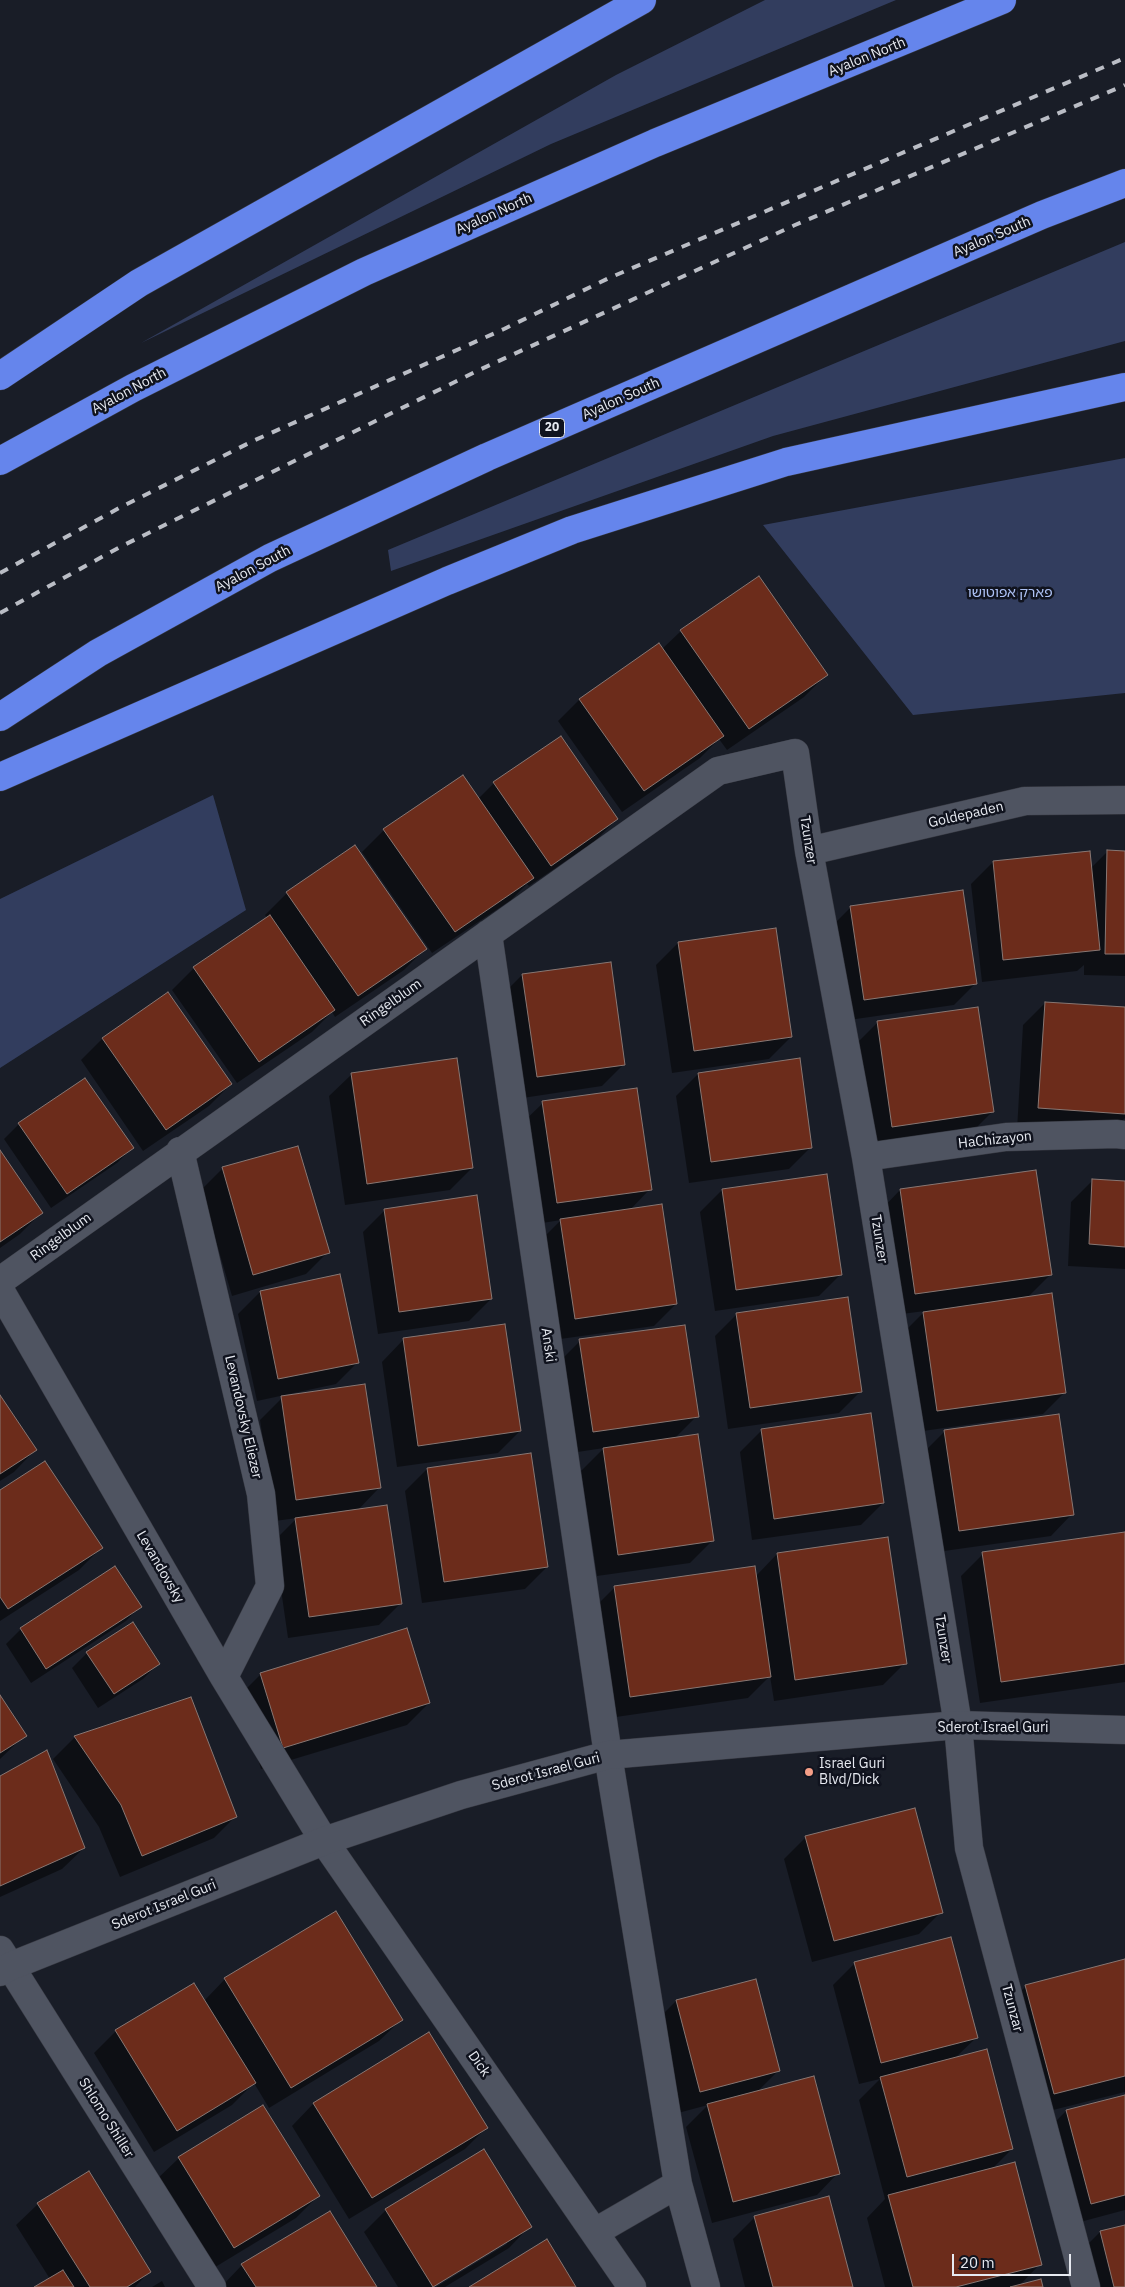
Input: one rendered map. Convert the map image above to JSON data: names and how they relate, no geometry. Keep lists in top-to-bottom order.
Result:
{
  "streets": {
    "highway": ["Ayalon North", "Ayalon South", "20"],
    "street": [
      "Goldepaden",
      "Tzunzer",
      "Ringelblum",
      "HaChizayon",
      "Anski",
      "Levandovsky Eliezer",
      "Levandovsky",
      "Sderot Israel Guri",
      "Tzunzar",
      "Dick",
      "Shlomo Shiller"
    ]
  },
  "crossings": [
    ["Goldepaden", "Tzunzer"],
    ["Tzunzer", "Ringelblum"],
    ["Tzunzer", "HaChizayon"],
    ["Tzunzer", "Sderot Israel Guri"],
    ["Tzunzer", "Tzunzar"],
    ["Ringelblum", "Anski"],
    ["Ringelblum", "Levandovsky Eliezer"],
    ["Anski", "Sderot Israel Guri"],
    ["Levandovsky Eliezer", "Levandovsky"],
    ["Levandovsky", "Sderot Israel Guri"],
    ["Levandovsky", "Dick"],
    ["Sderot Israel Guri", "Tzunzar"],
    ["Sderot Israel Guri", "Dick"],
    ["Sderot Israel Guri", "Shlomo Shiller"]
  ],
  "parks": ["פארק אפוטושו"],
  "places": ["Israel Guri Blvd/Dick"],
  "scale_bar": "20 m"
}
